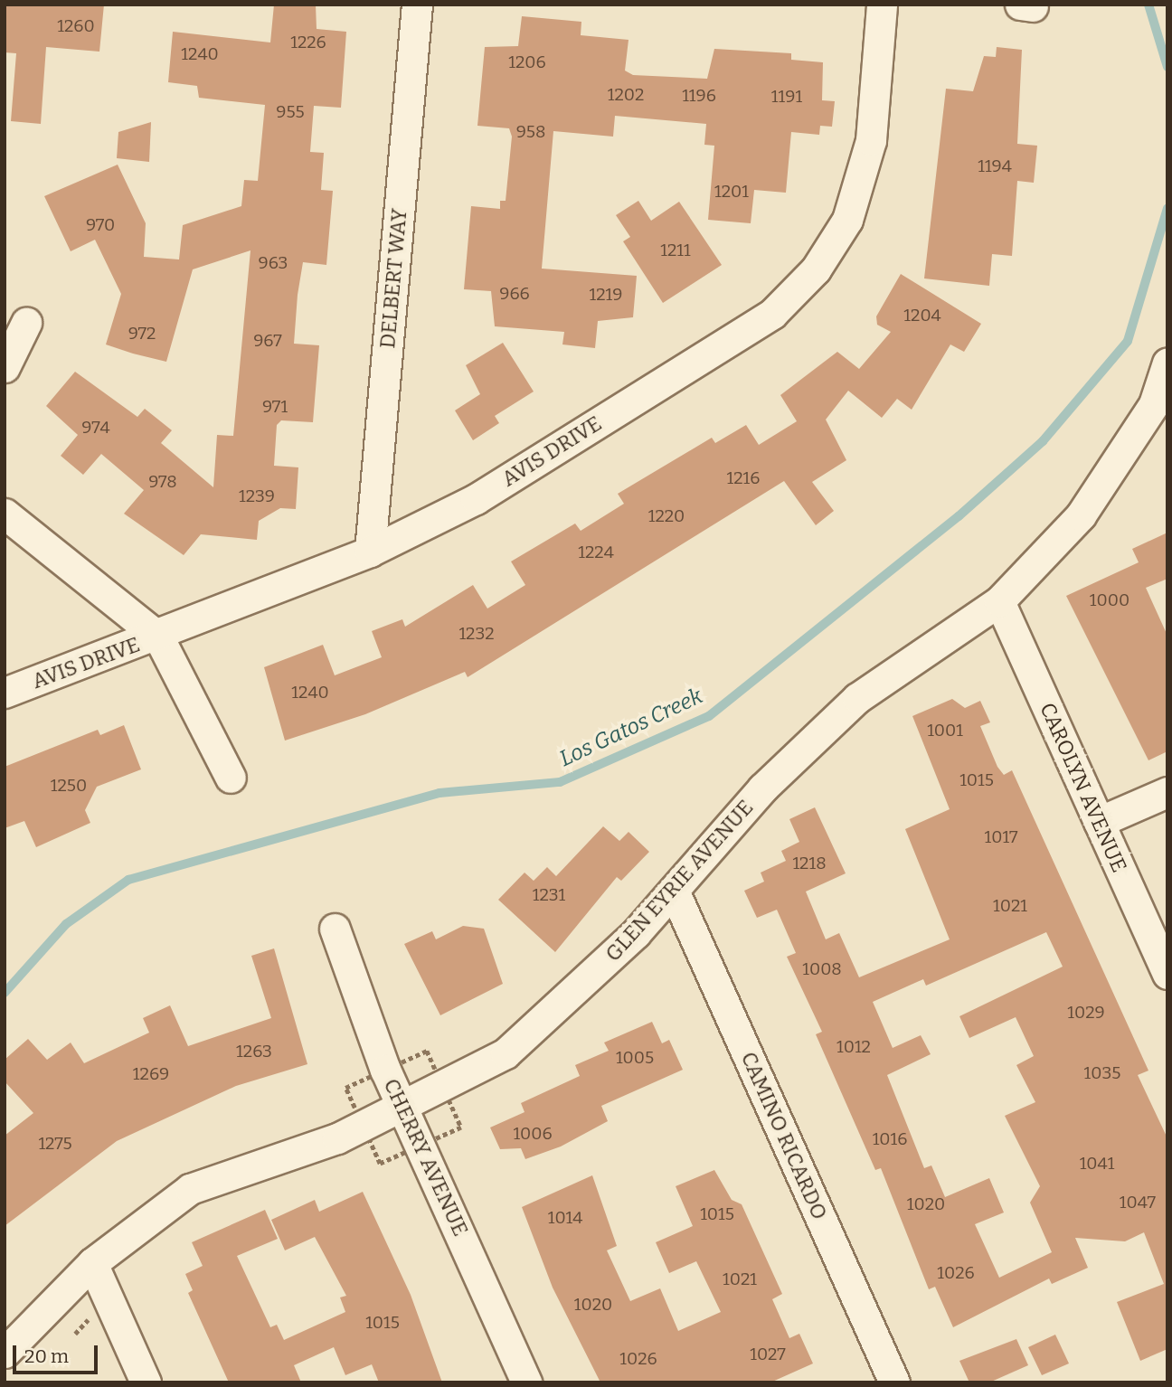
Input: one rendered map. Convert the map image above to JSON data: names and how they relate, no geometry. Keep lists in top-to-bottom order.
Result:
{
  "streets": {
    "street": [
      "DELBERT WAY",
      "AVIS DRIVE",
      "CAROLYN AVENUE",
      "GLEN EYRIE AVENUE",
      "CAMINO RICARDO",
      "CHERRY AVENUE"
    ]
  },
  "crossings": [
    ["DELBERT WAY", "AVIS DRIVE"],
    ["CAROLYN AVENUE", "GLEN EYRIE AVENUE"],
    ["GLEN EYRIE AVENUE", "CAMINO RICARDO"],
    ["GLEN EYRIE AVENUE", "CHERRY AVENUE"]
  ],
  "water": ["Los Gatos Creek"],
  "house_numbers": [
    "1260",
    "1226",
    "1240",
    "1206",
    "1202",
    "1196",
    "1191",
    "955",
    "958",
    "1194",
    "1201",
    "970",
    "1211",
    "963",
    "966",
    "1219",
    "1204",
    "972",
    "967",
    "971",
    "974",
    "1216",
    "978",
    "1239",
    "1220",
    "1224",
    "1000",
    "1232",
    "1240",
    "1001",
    "1015",
    "1250",
    "1017",
    "1218",
    "1231",
    "1021",
    "1008",
    "1029",
    "1012",
    "1263",
    "1005",
    "1035",
    "1269",
    "1006",
    "1016",
    "1275",
    "1041",
    "1047",
    "1020",
    "1015",
    "1014",
    "1026",
    "1021",
    "1020",
    "1015",
    "1027",
    "1026"
  ],
  "scale_bar": "20 m"
}
